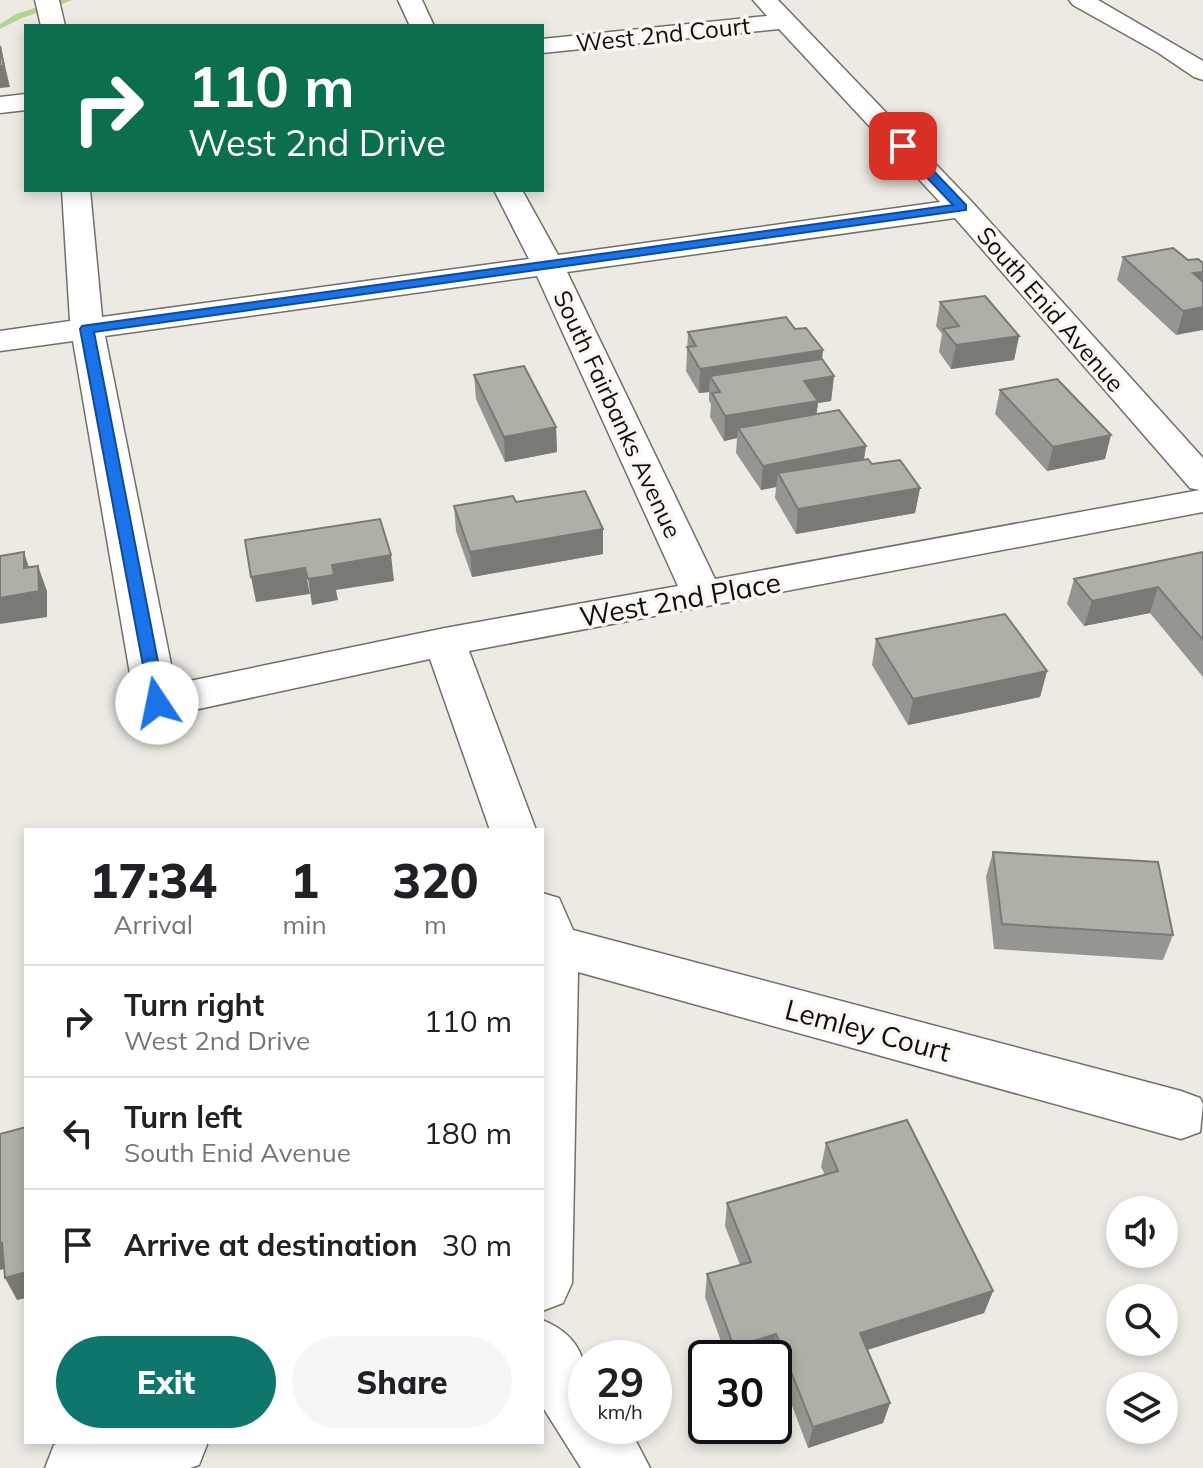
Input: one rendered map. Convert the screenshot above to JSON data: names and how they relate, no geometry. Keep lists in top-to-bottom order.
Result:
{
  "streets": {
    "street": [
      "West 2nd Court",
      "South Enid Avenue",
      "South Fairbanks Avenue",
      "West 2nd Place",
      "Lemley Court"
    ]
  },
  "crossings": [
    ["West 2nd Court", "South Enid Avenue"],
    ["South Fairbanks Avenue", "West 2nd Place"]
  ],
  "page": {
    "turn": ["110 m", "West 2nd Drive"],
    "eta": [
      "17:34",
      "Arrival",
      "1",
      "min",
      "320",
      "m"
    ],
    "list": [
      {
        "name": "Turn right",
        "note": "West 2nd Drive",
        "value": "110 m"
      },
      {
        "name": "Turn left",
        "note": "South Enid Avenue",
        "value": "180 m"
      },
      {
        "name": "Arrive at destination",
        "value": "30 m"
      }
    ],
    "buttons": ["Exit", "Share"],
    "speed": "29 km/h",
    "limit": "30"
  }
}
